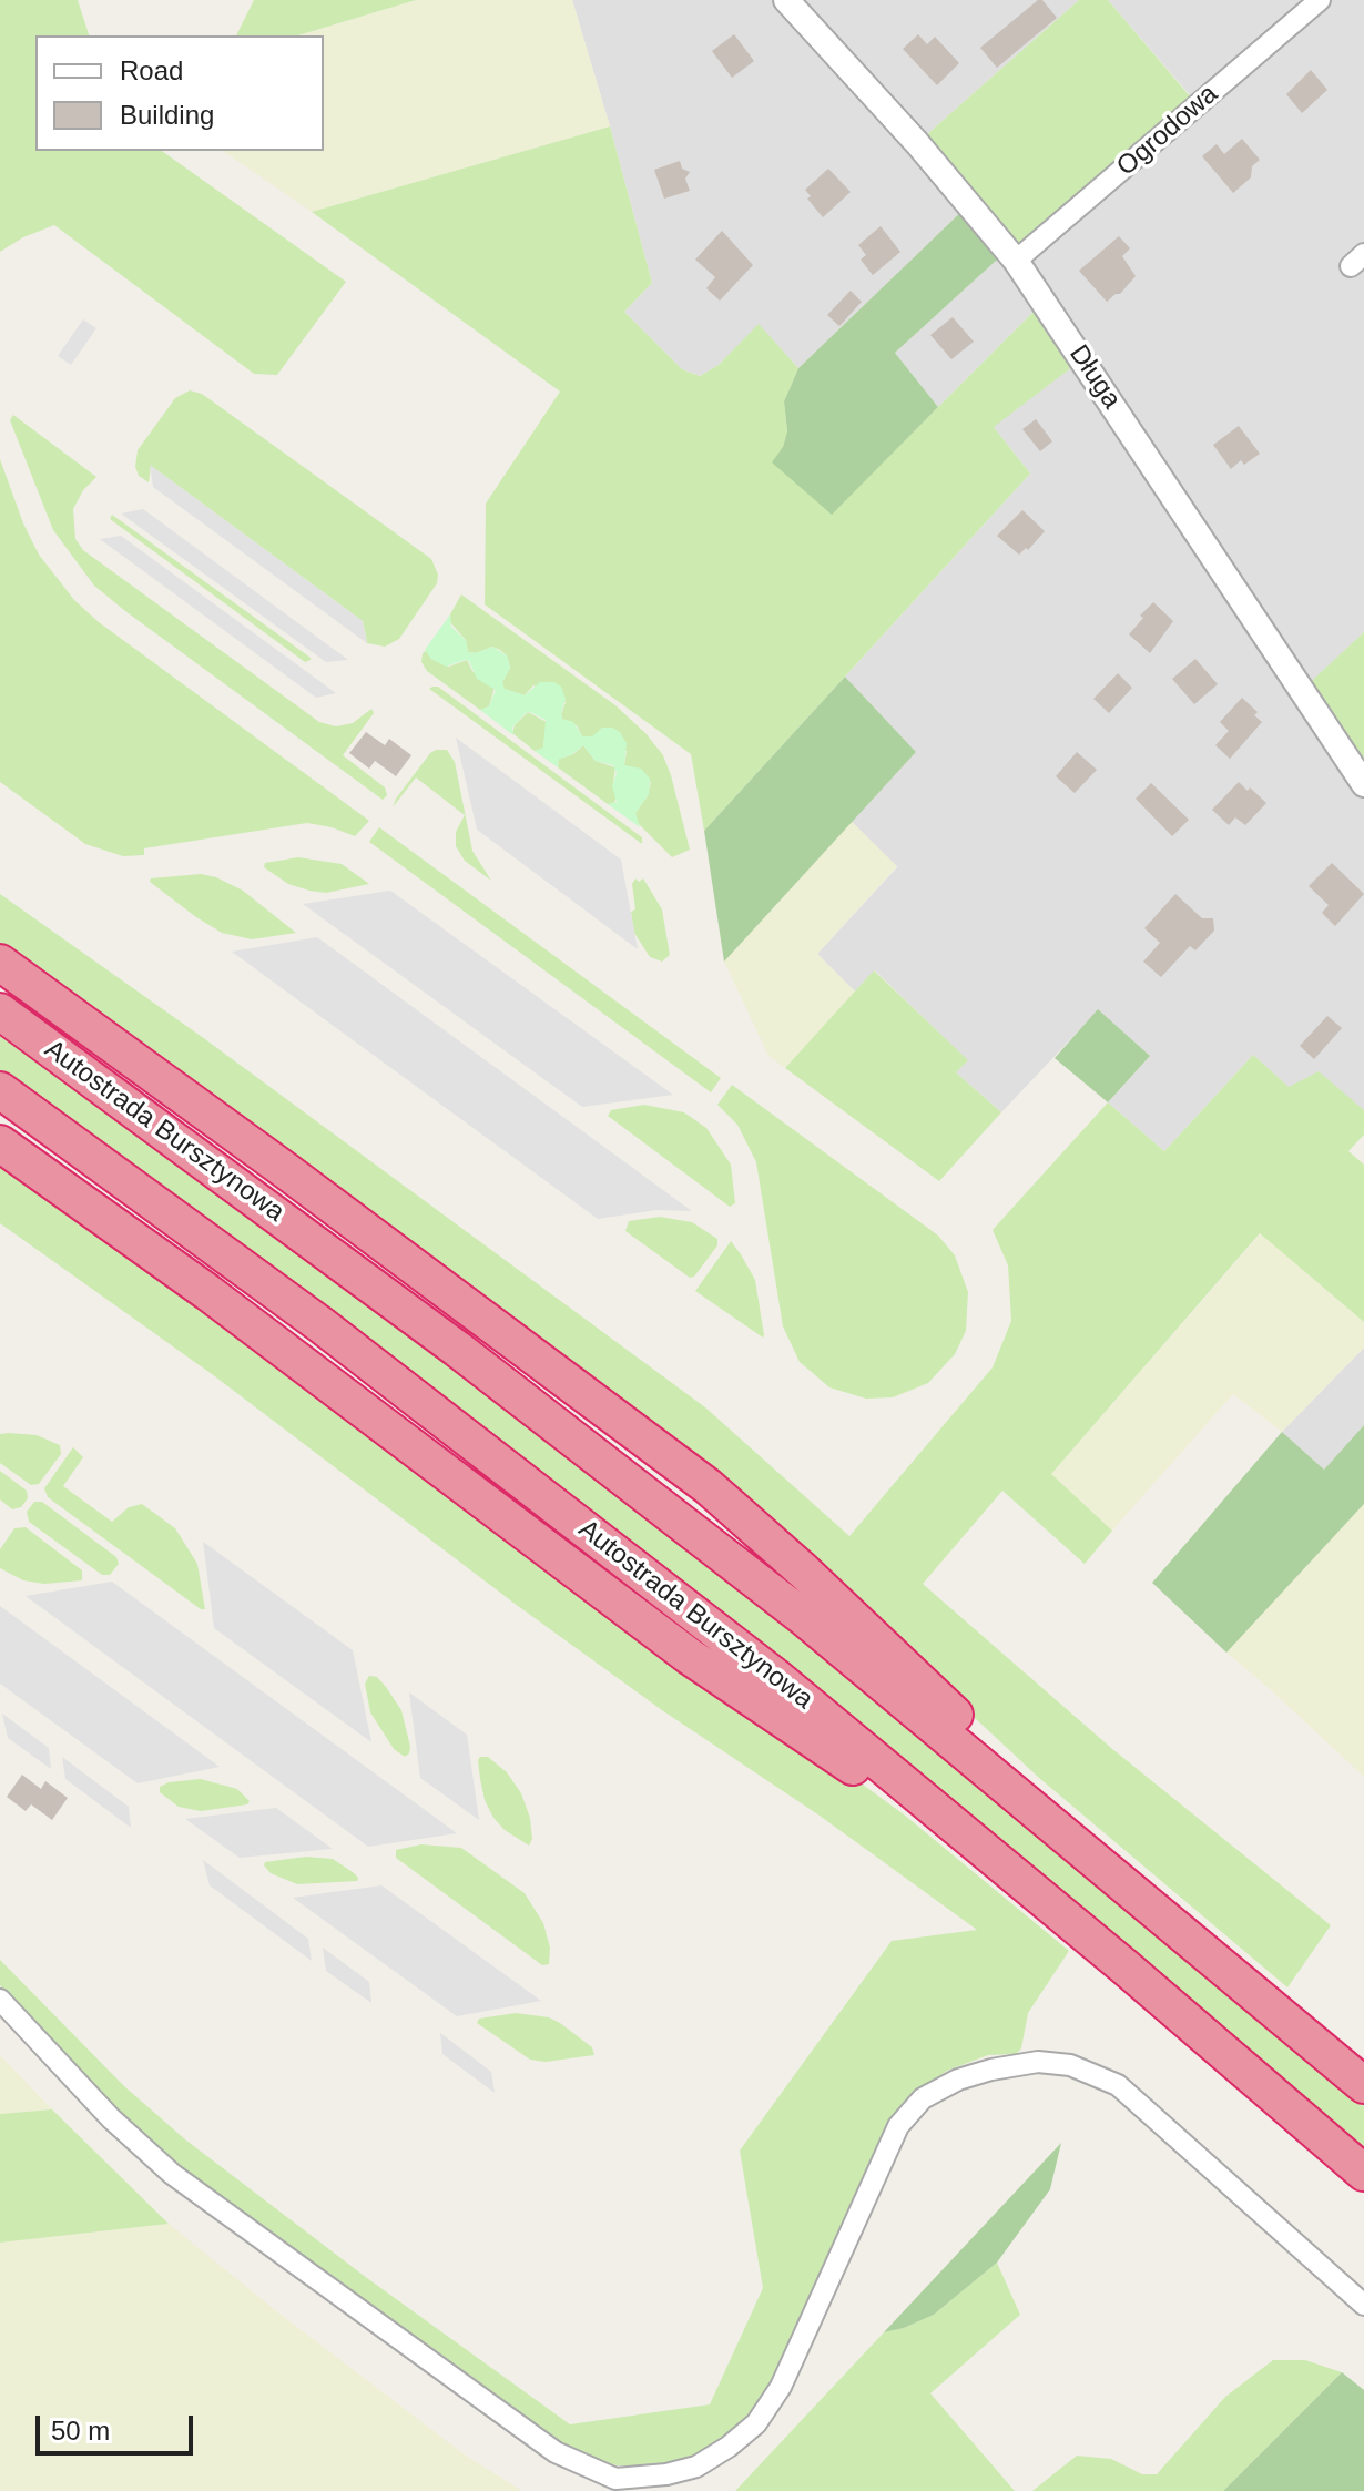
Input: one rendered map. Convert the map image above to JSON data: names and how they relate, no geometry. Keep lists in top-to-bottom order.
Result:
{
  "streets": {
    "highway": ["Autostrada Bursztynowa"],
    "street": ["Ogrodowa", "Długa"]
  },
  "crossings": [
    ["Ogrodowa", "Długa"]
  ],
  "legend": ["Road", "Building"],
  "scale_bar": "50 m"
}
